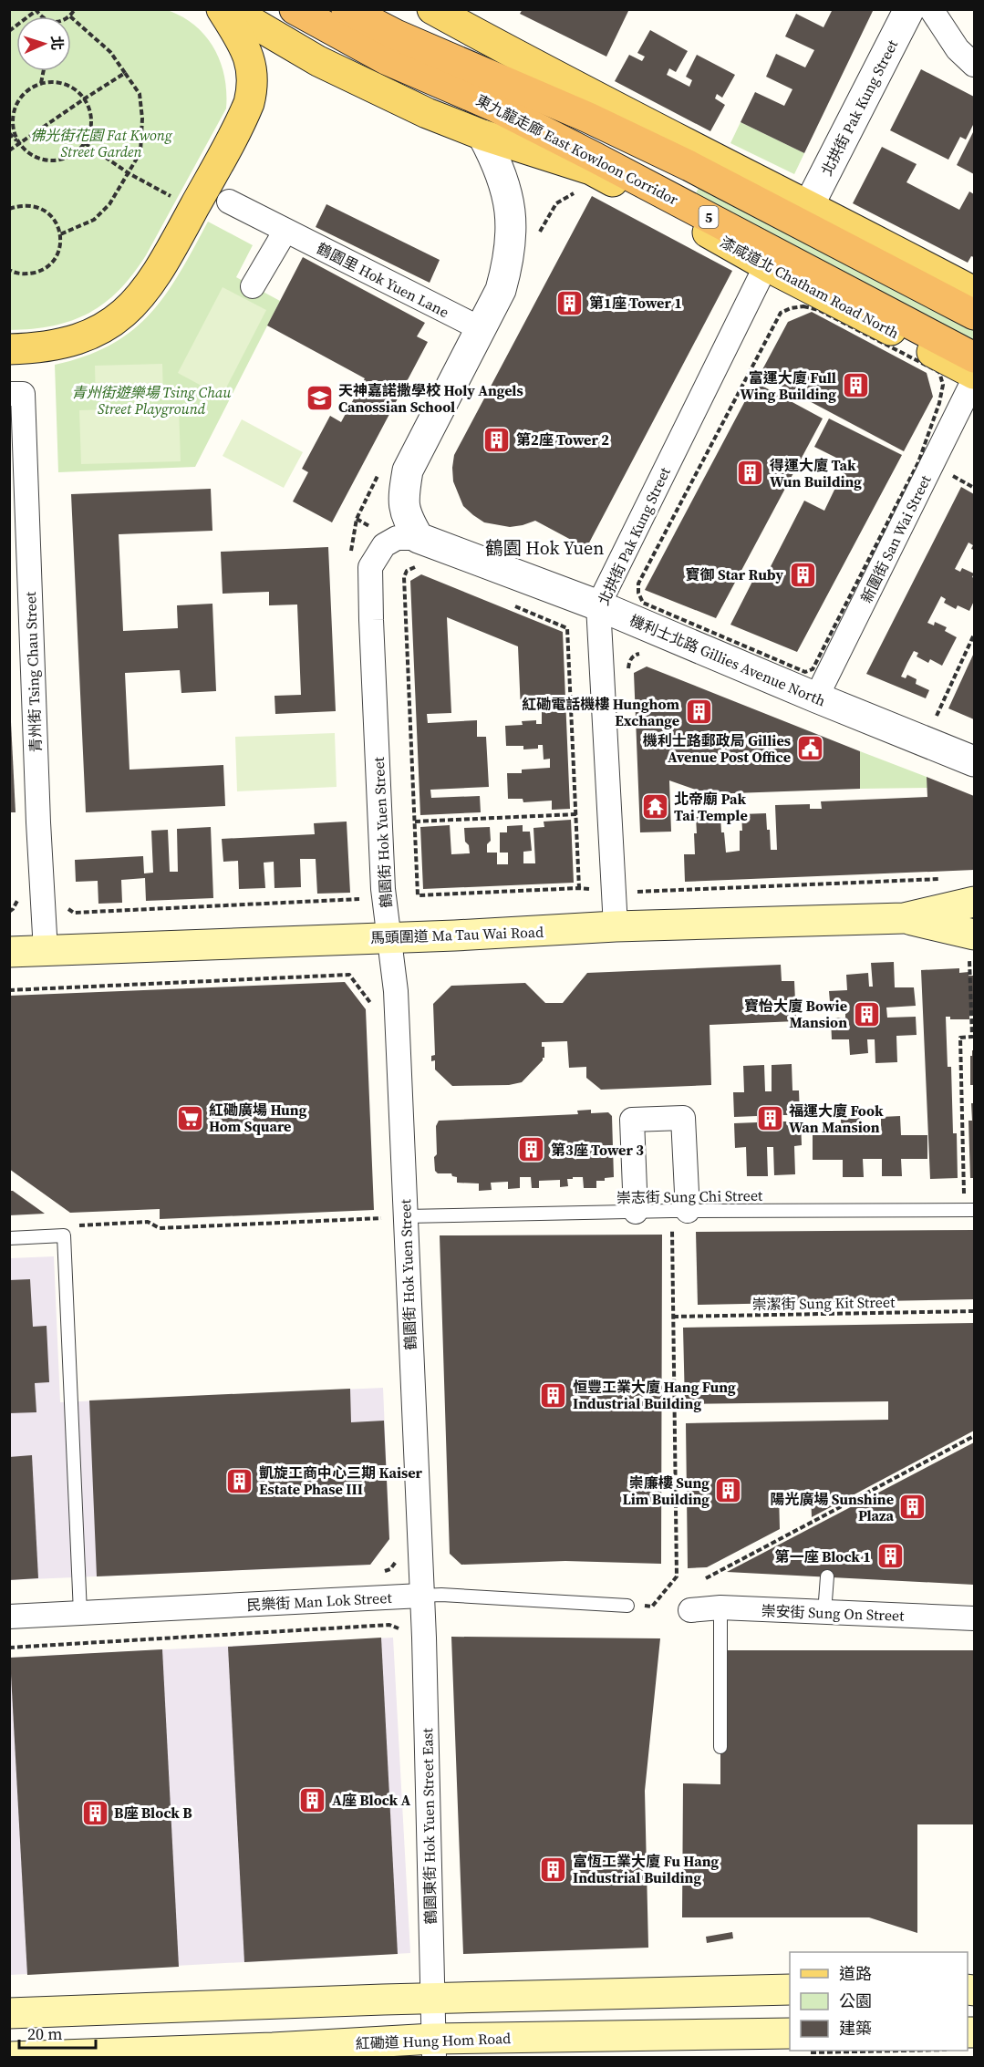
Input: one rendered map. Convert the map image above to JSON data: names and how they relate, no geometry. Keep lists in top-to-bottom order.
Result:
{
  "streets": {
    "highway": ["東九龍走廊 East Kowloon Corridor", "5"],
    "main road": ["漆咸道北 Chatham Road North", "馬頭圍道 Ma Tau Wai Road", "紅磡道 Hung Hom Road"],
    "street": [
      "北拱街 Pak Kung Street",
      "鶴園里 Hok Yuen Lane",
      "新圍街 San Wai Street",
      "機利士北路 Gillies Avenue North",
      "青州街 Tsing Chau Street",
      "鶴園街 Hok Yuen Street",
      "民樂街 Man Lok Street",
      "崇安街 Sung On Street",
      "鶴園東街 Hok Yuen Street East"
    ],
    "lane": ["崇志街 Sung Chi Street"],
    "path": ["崇潔街 Sung Kit Street"]
  },
  "crossings": [
    ["北拱街 Pak Kung Street", "漆咸道北 Chatham Road North"],
    ["北拱街 Pak Kung Street", "機利士北路 Gillies Avenue North"],
    ["北拱街 Pak Kung Street", "馬頭圍道 Ma Tau Wai Road"],
    ["東九龍走廊 East Kowloon Corridor", "5"],
    ["新圍街 San Wai Street", "機利士北路 Gillies Avenue North"],
    ["機利士北路 Gillies Avenue North", "鶴園街 Hok Yuen Street"],
    ["青州街 Tsing Chau Street", "馬頭圍道 Ma Tau Wai Road"],
    ["鶴園街 Hok Yuen Street", "馬頭圍道 Ma Tau Wai Road"],
    ["鶴園街 Hok Yuen Street", "崇志街 Sung Chi Street"],
    ["鶴園街 Hok Yuen Street", "民樂街 Man Lok Street"],
    ["鶴園街 Hok Yuen Street", "鶴園東街 Hok Yuen Street East"],
    ["民樂街 Man Lok Street", "鶴園東街 Hok Yuen Street East"],
    ["鶴園東街 Hok Yuen Street East", "紅磡道 Hung Hom Road"]
  ],
  "districts": ["鶴園 Hok Yuen"],
  "parks": ["佛光街花園 Fat Kwong Street Garden", "青州街遊樂場 Tsing Chau Street Playground"],
  "places": {
    "building": [
      "第1座 Tower 1",
      "富運大廈 Full Wing Building",
      "第2座 Tower 2",
      "得運大廈 Tak Wun Building",
      "寶御 Star Ruby",
      "紅磡電話機樓 Hunghom Exchange",
      "寶怡大廈 Bowie Mansion",
      "福運大廈 Fook Wan Mansion",
      "第3座 Tower 3",
      "恒豐工業大廈 Hang Fung Industrial Building",
      "凱旋工商中心三期 Kaiser Estate Phase III",
      "崇廉樓 Sung Lim Building",
      "陽光廣場 Sunshine Plaza",
      "第一座 Block 1",
      "A座 Block A",
      "B座 Block B",
      "富恆工業大廈 Fu Hang Industrial Building"
    ],
    "school or university": ["天神嘉諾撒學校 Holy Angels Canossian School"],
    "public building": ["機利士路郵政局 Gillies Avenue Post Office"],
    "temple": ["北帝廟 Pak Tai Temple"],
    "supermarket": ["紅磡廣場 Hung Hom Square"]
  },
  "legend": ["道路", "公園", "建築"],
  "scale_bar": "20 m",
  "north": "right"
}
